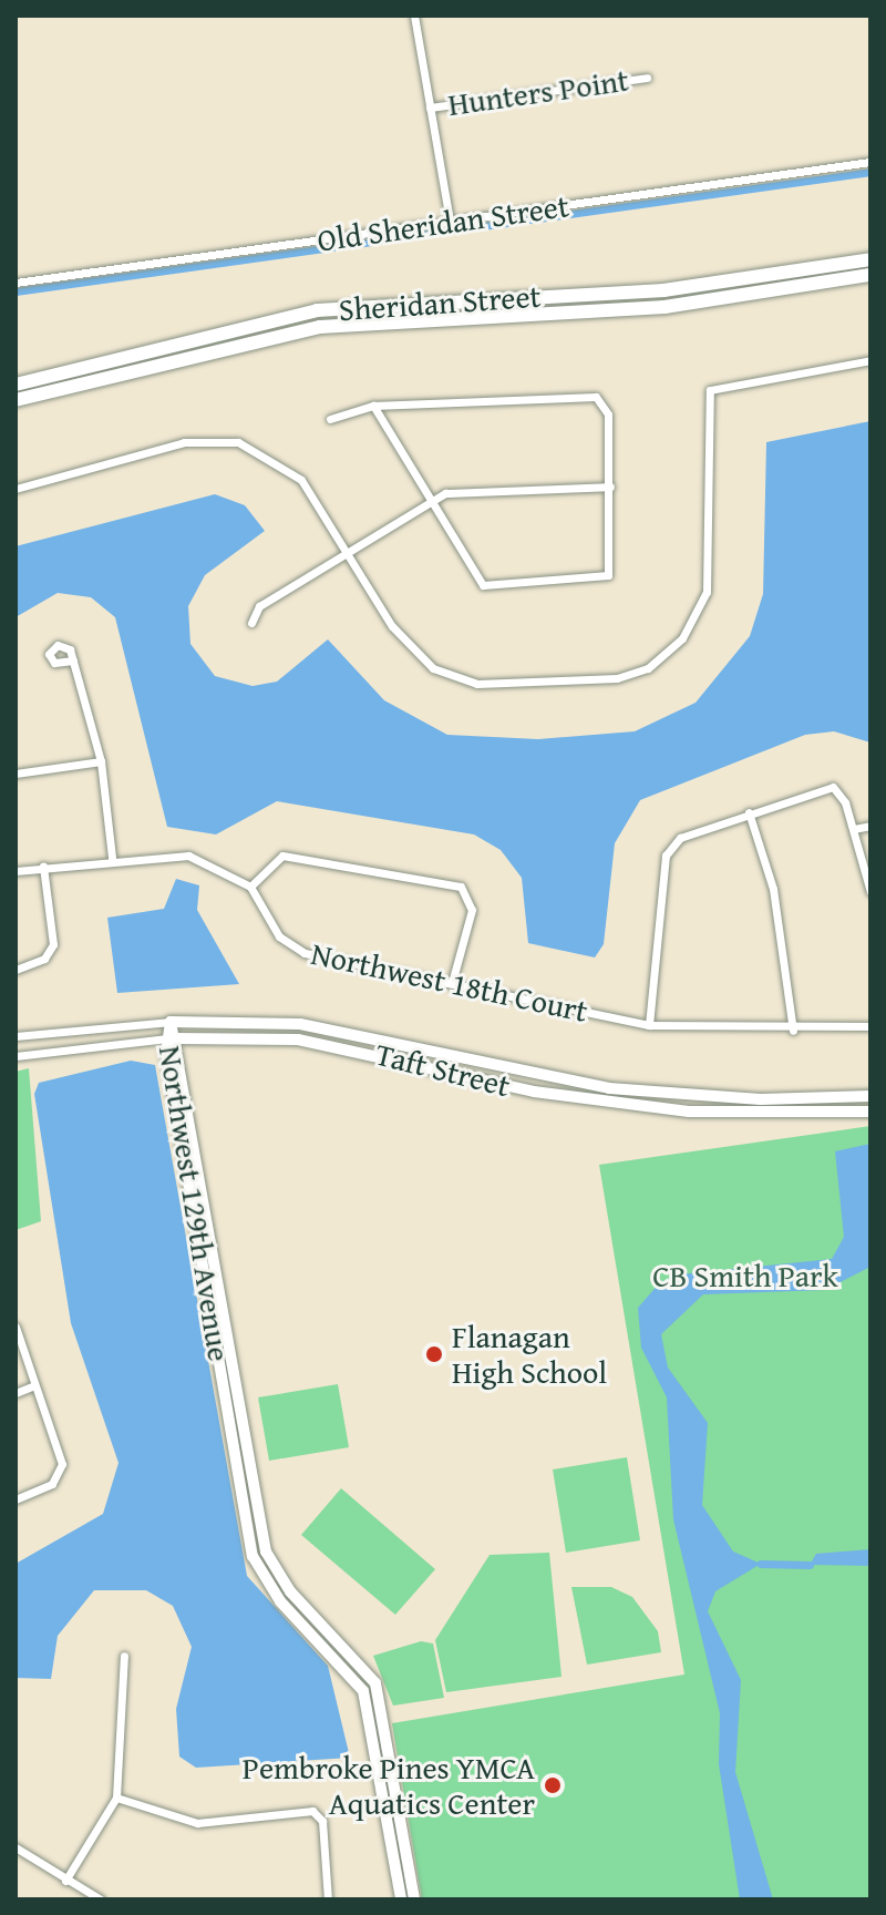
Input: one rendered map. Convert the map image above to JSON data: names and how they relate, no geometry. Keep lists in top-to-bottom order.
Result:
{
  "streets": {
    "main road": ["Sheridan Street"],
    "street": [
      "Hunters Point",
      "Old Sheridan Street",
      "Northwest 18th Court",
      "Taft Street",
      "Northwest 129th Avenue"
    ]
  },
  "crossings": [
    ["Taft Street", "Northwest 129th Avenue"]
  ],
  "parks": ["CB Smith Park"],
  "places": ["Flanagan High School", "Pembroke Pines YMCA Aquatics Center"]
}
